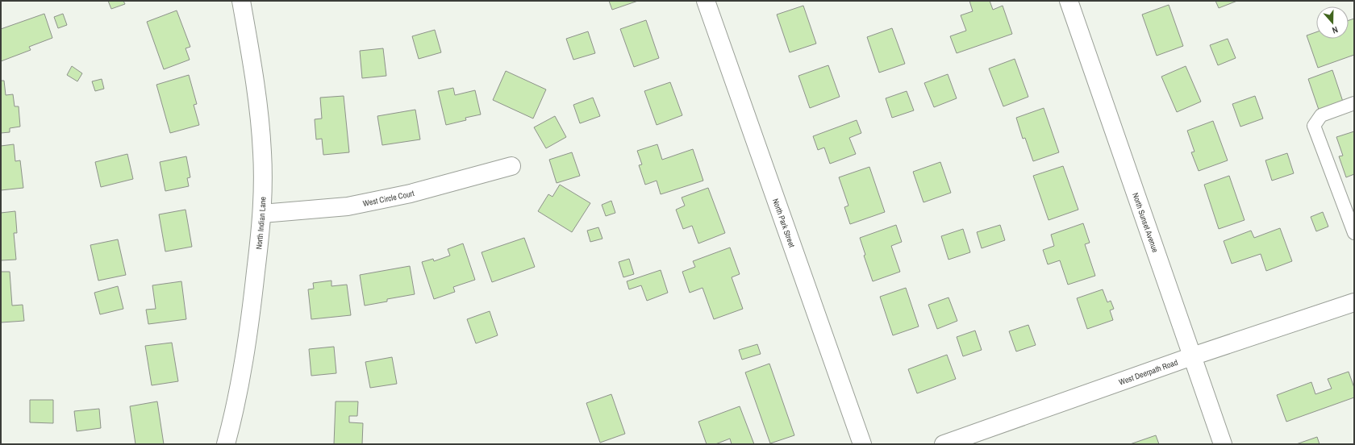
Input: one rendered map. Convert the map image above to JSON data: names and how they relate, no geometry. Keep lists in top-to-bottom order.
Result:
{
  "streets": {
    "street": [
      "West Circle Court",
      "North Park Street",
      "North Sunset Avenue",
      "North Indian Lane",
      "West Deerpath Road"
    ]
  },
  "crossings": [
    ["West Circle Court", "North Indian Lane"],
    ["North Sunset Avenue", "West Deerpath Road"]
  ],
  "north": "bottom"
}
